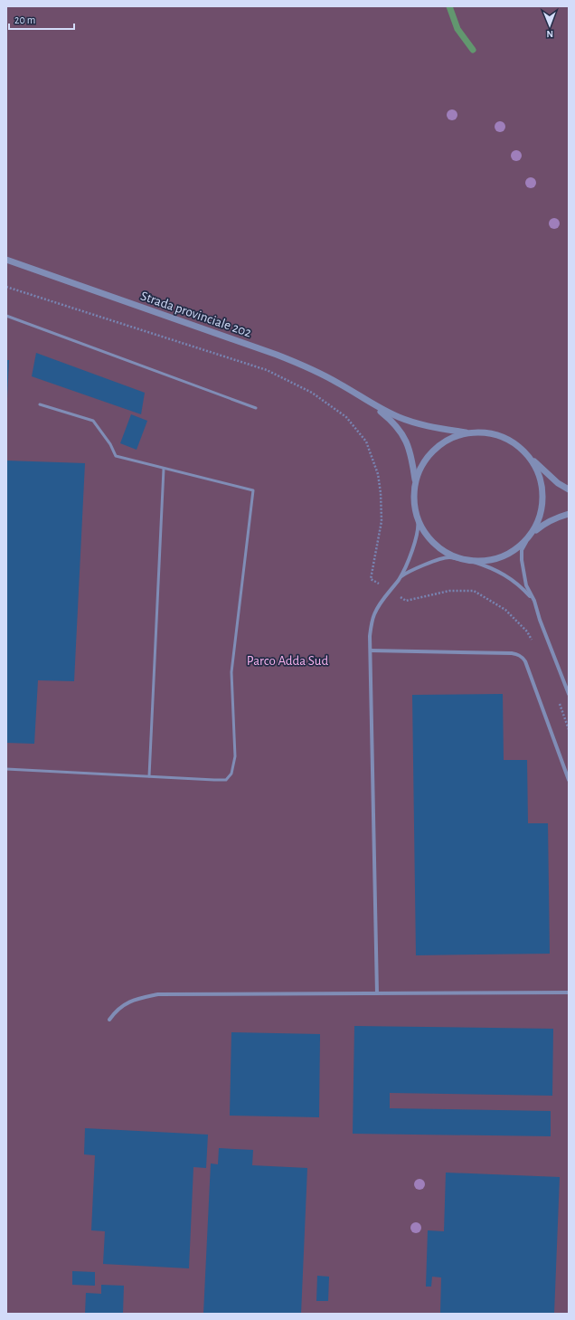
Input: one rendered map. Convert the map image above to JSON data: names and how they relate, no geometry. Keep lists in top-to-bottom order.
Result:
{
  "streets": {
    "street": ["Strada provinciale 202"]
  },
  "parks": ["Parco Adda Sud"],
  "scale_bar": "20 m",
  "north": "bottom"
}
